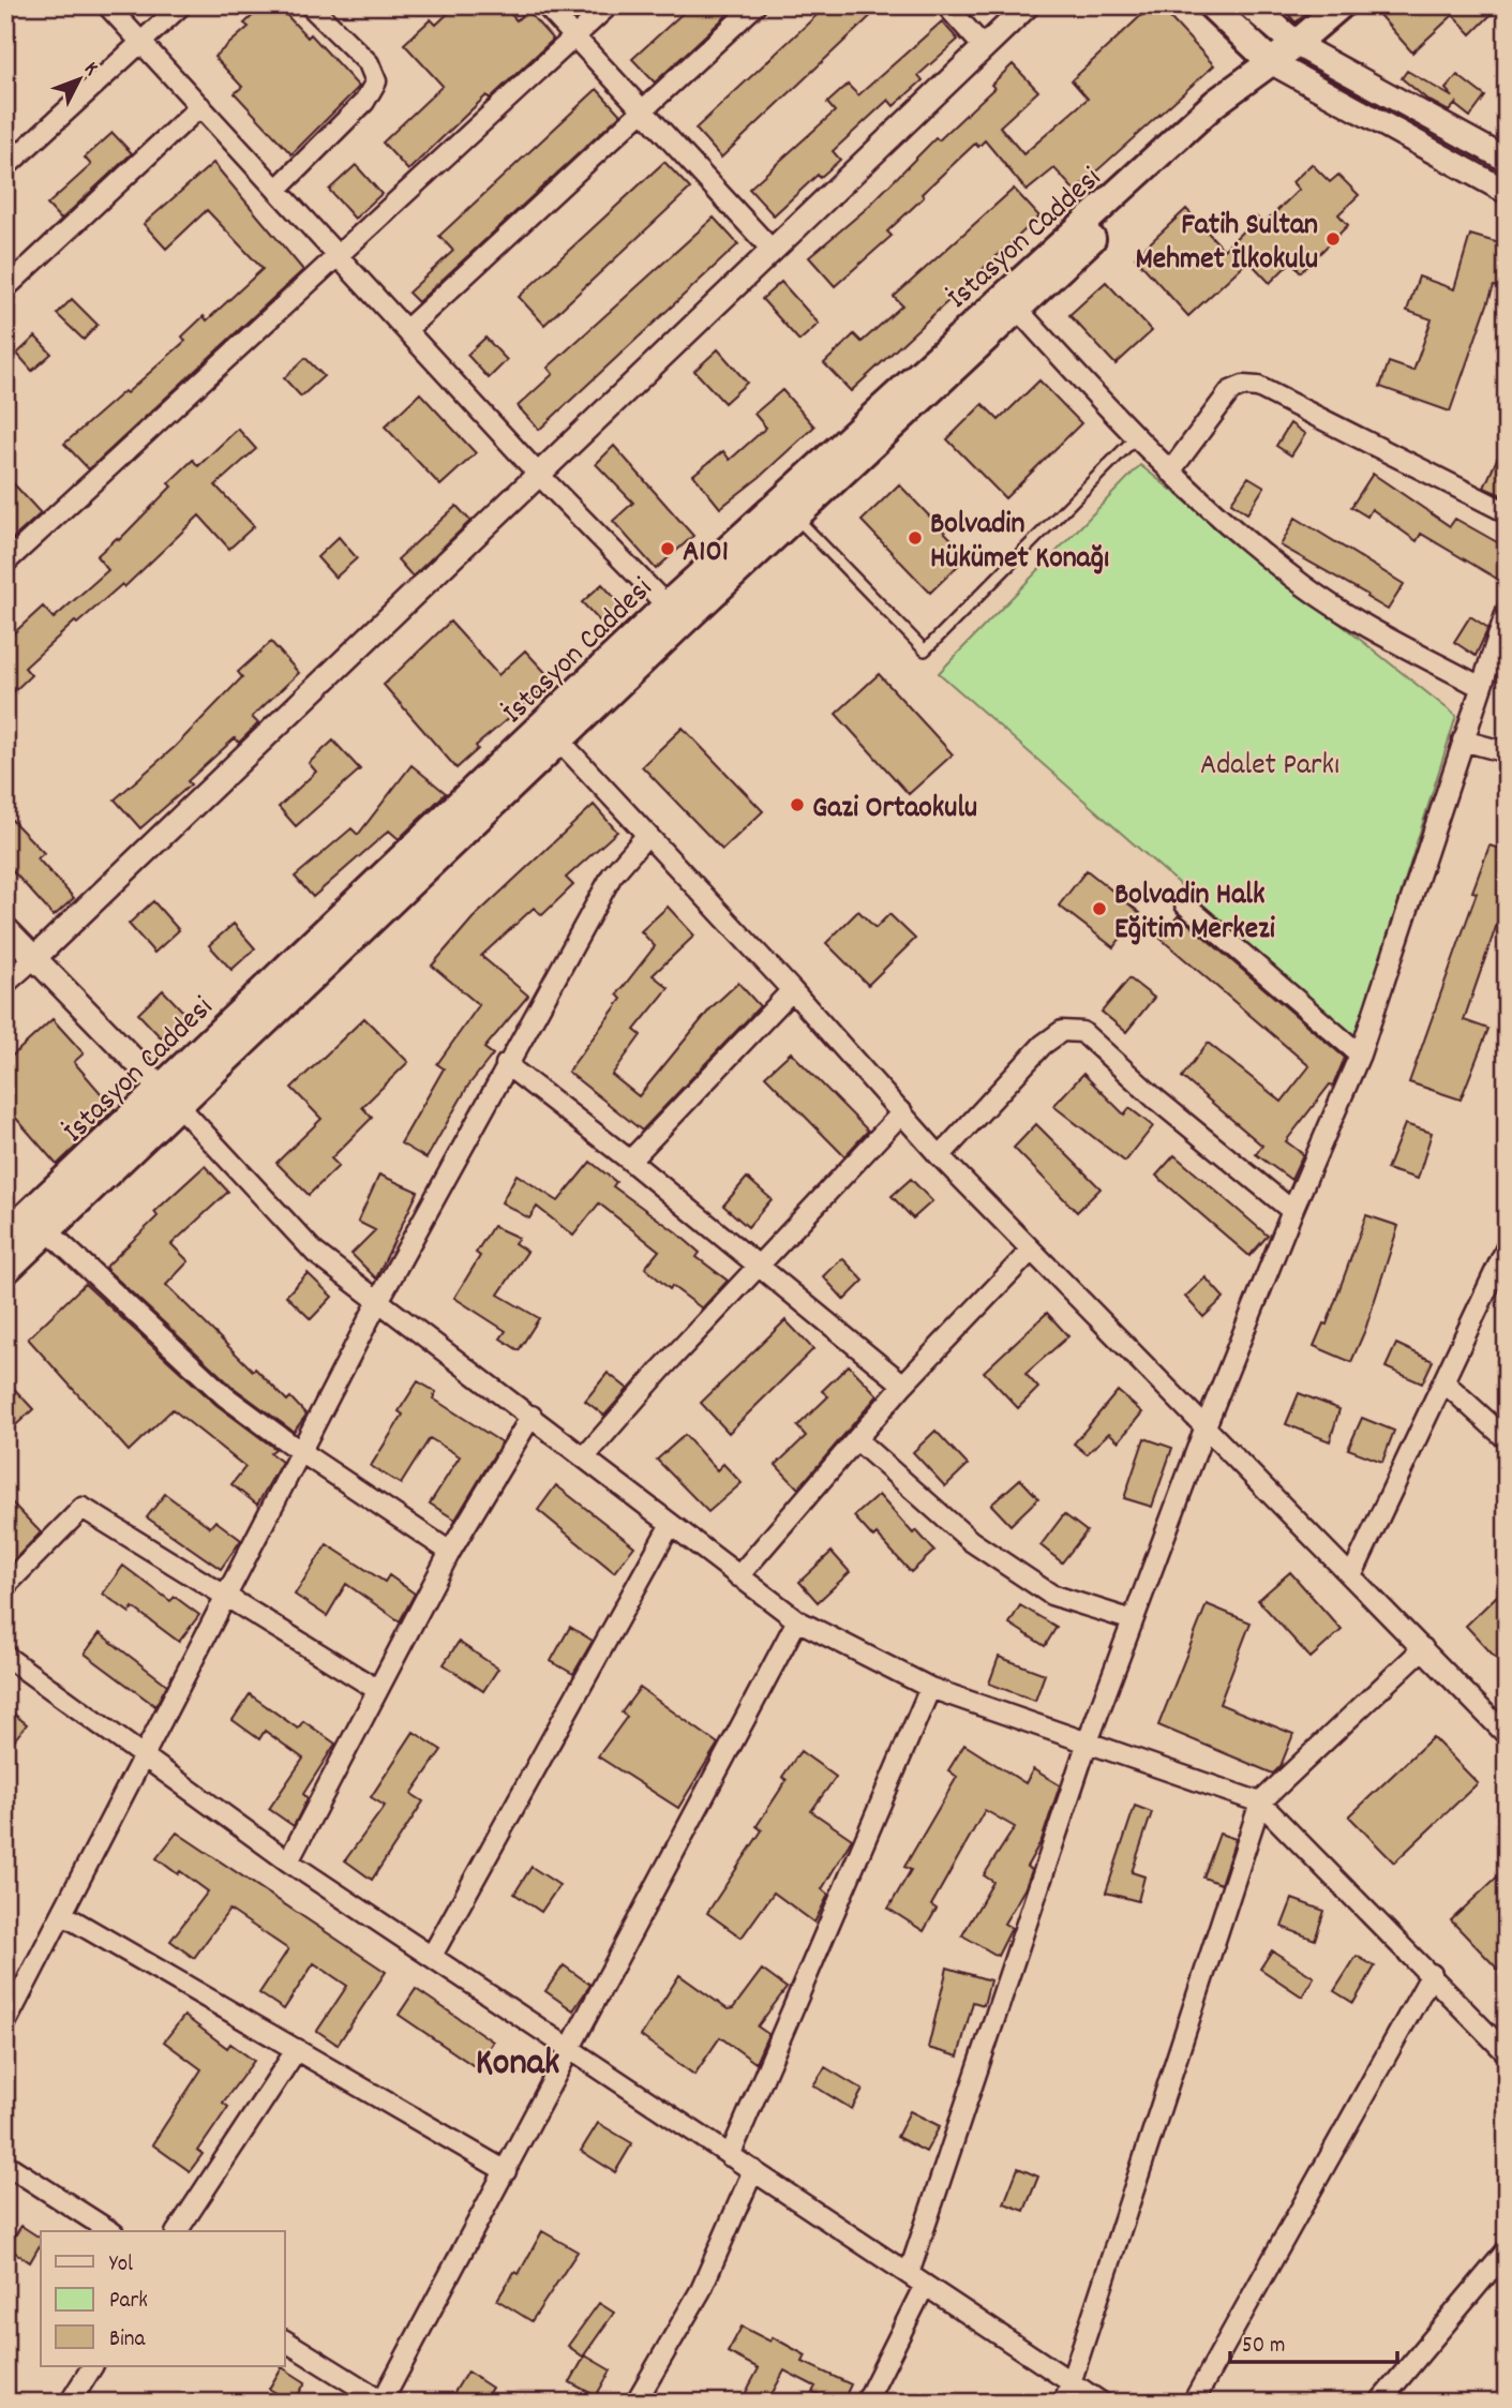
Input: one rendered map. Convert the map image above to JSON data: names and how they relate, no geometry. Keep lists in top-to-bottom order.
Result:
{
  "streets": {
    "main road": ["İstasyon Caddesi"]
  },
  "districts": ["Konak"],
  "parks": ["Adalet Parkı"],
  "places": [
    "Fatih Sultan Mehmet İlkokulu",
    "Bolvadin Hükümet Konağı",
    "A101",
    "Gazi Ortaokulu",
    "Bolvadin Halk Eğitim Merkezi"
  ],
  "legend": ["Yol", "Park", "Bina"],
  "scale_bar": "50 m",
  "north": "top right"
}
